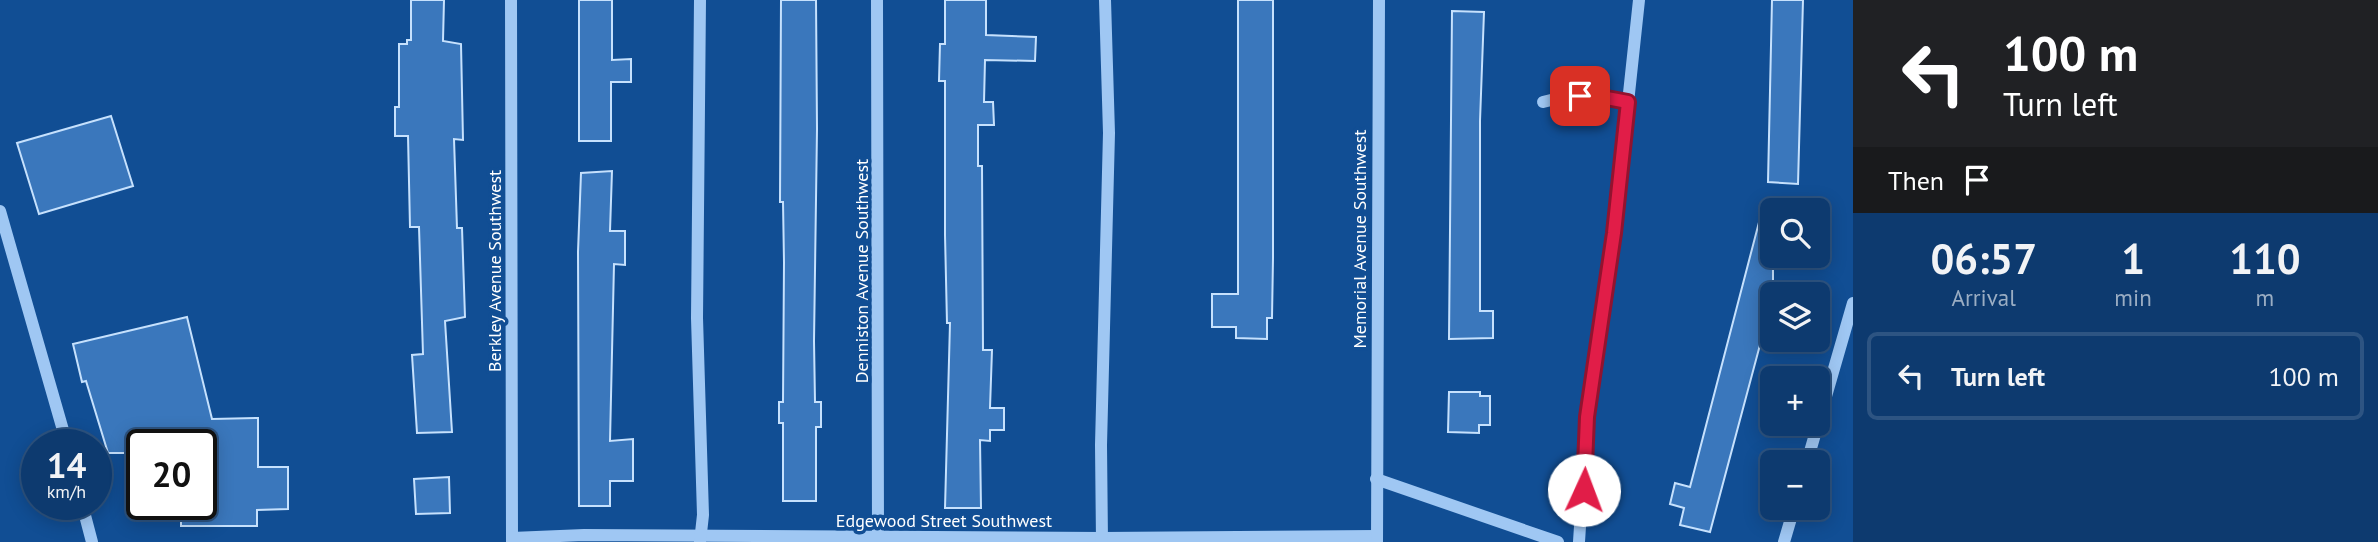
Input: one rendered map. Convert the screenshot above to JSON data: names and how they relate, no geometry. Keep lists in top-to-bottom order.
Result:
{
  "streets": {
    "street": [
      "Memorial Avenue Southwest",
      "Berkley Avenue Southwest",
      "Denniston Avenue Southwest",
      "Edgewood Street Southwest"
    ]
  },
  "crossings": [
    ["Memorial Avenue Southwest", "Edgewood Street Southwest"],
    ["Berkley Avenue Southwest", "Edgewood Street Southwest"],
    ["Denniston Avenue Southwest", "Edgewood Street Southwest"]
  ],
  "page": {
    "turn": ["100 m", "Turn left"],
    "then": "Then",
    "map_buttons": ["+", "−"],
    "eta": [
      "06:57",
      "Arrival",
      "1",
      "min",
      "110",
      "m"
    ],
    "list": [
      {
        "name": "Turn left",
        "value": "100 m"
      }
    ],
    "speed": "14 km/h",
    "limit": "20"
  }
}
